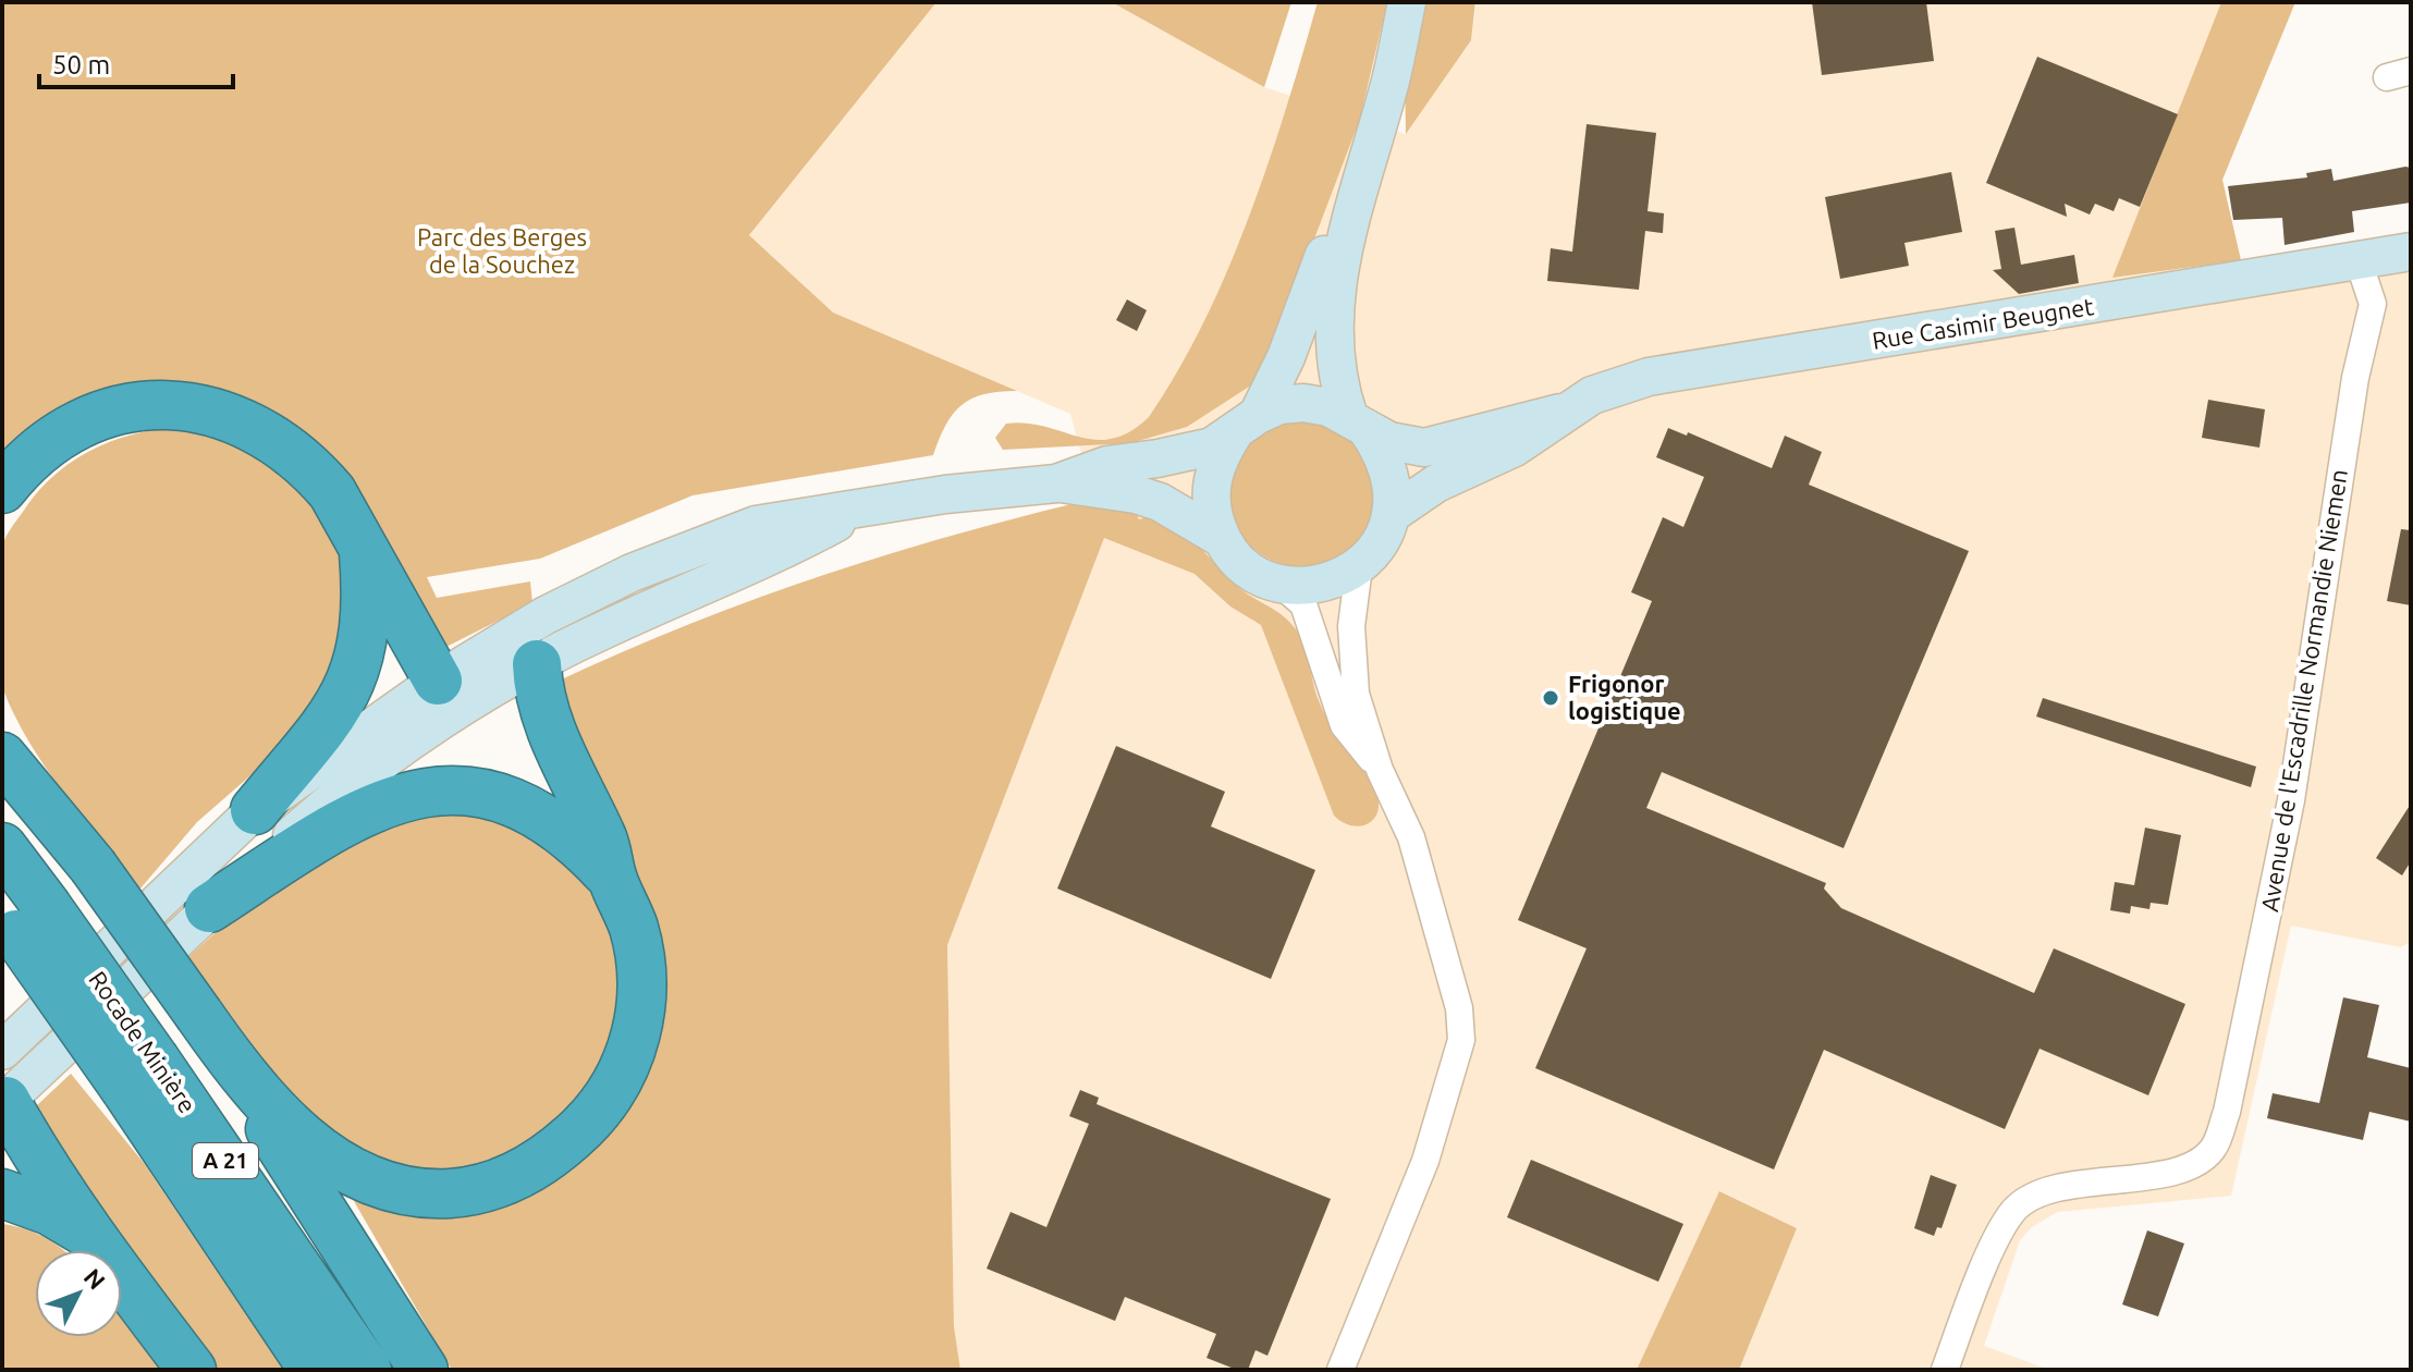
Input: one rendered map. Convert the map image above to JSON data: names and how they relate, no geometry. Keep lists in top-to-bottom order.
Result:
{
  "streets": {
    "highway": ["Rocade Minière", "A 21"],
    "main road": ["Rue Casimir Beugnet"],
    "street": ["Avenue de l'Escadrille Normandie Niemen"]
  },
  "crossings": [
    ["Rue Casimir Beugnet", "Avenue de l'Escadrille Normandie Niemen"]
  ],
  "parks": ["Parc des Berges de la Souchez"],
  "places": ["Frigonor logistique"],
  "scale_bar": "50 m",
  "north": "top right"
}
